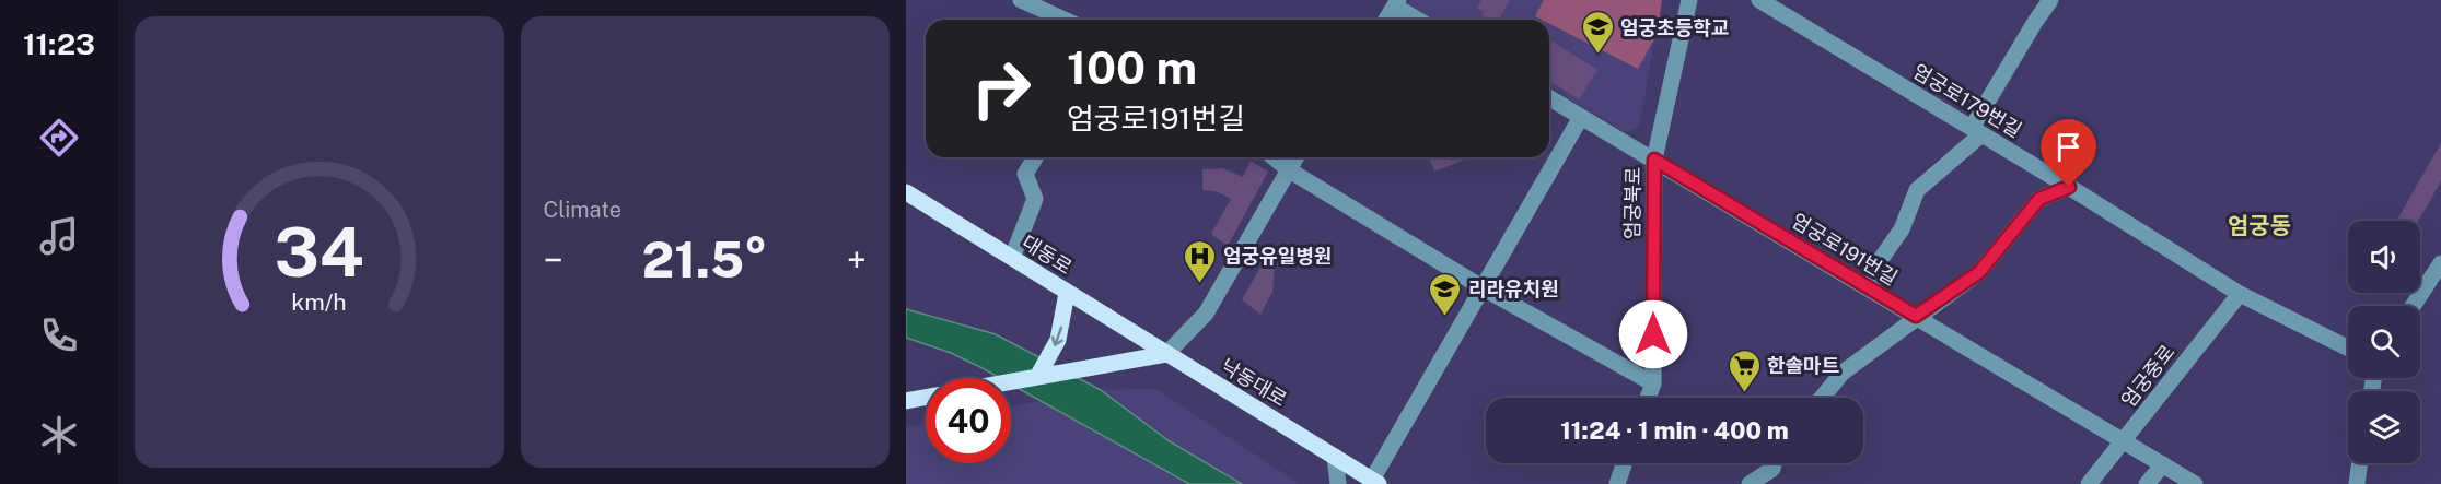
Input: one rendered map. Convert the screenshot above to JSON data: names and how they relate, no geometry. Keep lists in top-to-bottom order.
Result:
{
  "streets": {
    "main road": ["대동로", "낙동대로"],
    "street": [
      "엄궁로179번길",
      "엄궁북로",
      "엄궁로191번길",
      "엄궁중로"
    ]
  },
  "crossings": [
    ["엄궁로179번길", "엄궁중로"],
    ["엄궁북로", "엄궁로191번길"],
    ["엄궁로191번길", "엄궁중로"],
    ["대동로", "낙동대로"]
  ],
  "districts": ["엄궁동"],
  "places": {
    "school or university": ["엄궁초등학교", "리라유치원"],
    "hospital": ["엄궁유일병원"],
    "supermarket": ["한솔마트"]
  },
  "page": {
    "tabs": "11:23",
    "tile": "Climate",
    "turn": ["100 m", "엄궁로191번길"],
    "heat": ["−", "21.5°", "+"],
    "limit": "40",
    "trip": "11:24 · 1 min · 400 m",
    "gauge": ["34", "km/h"]
  }
}
